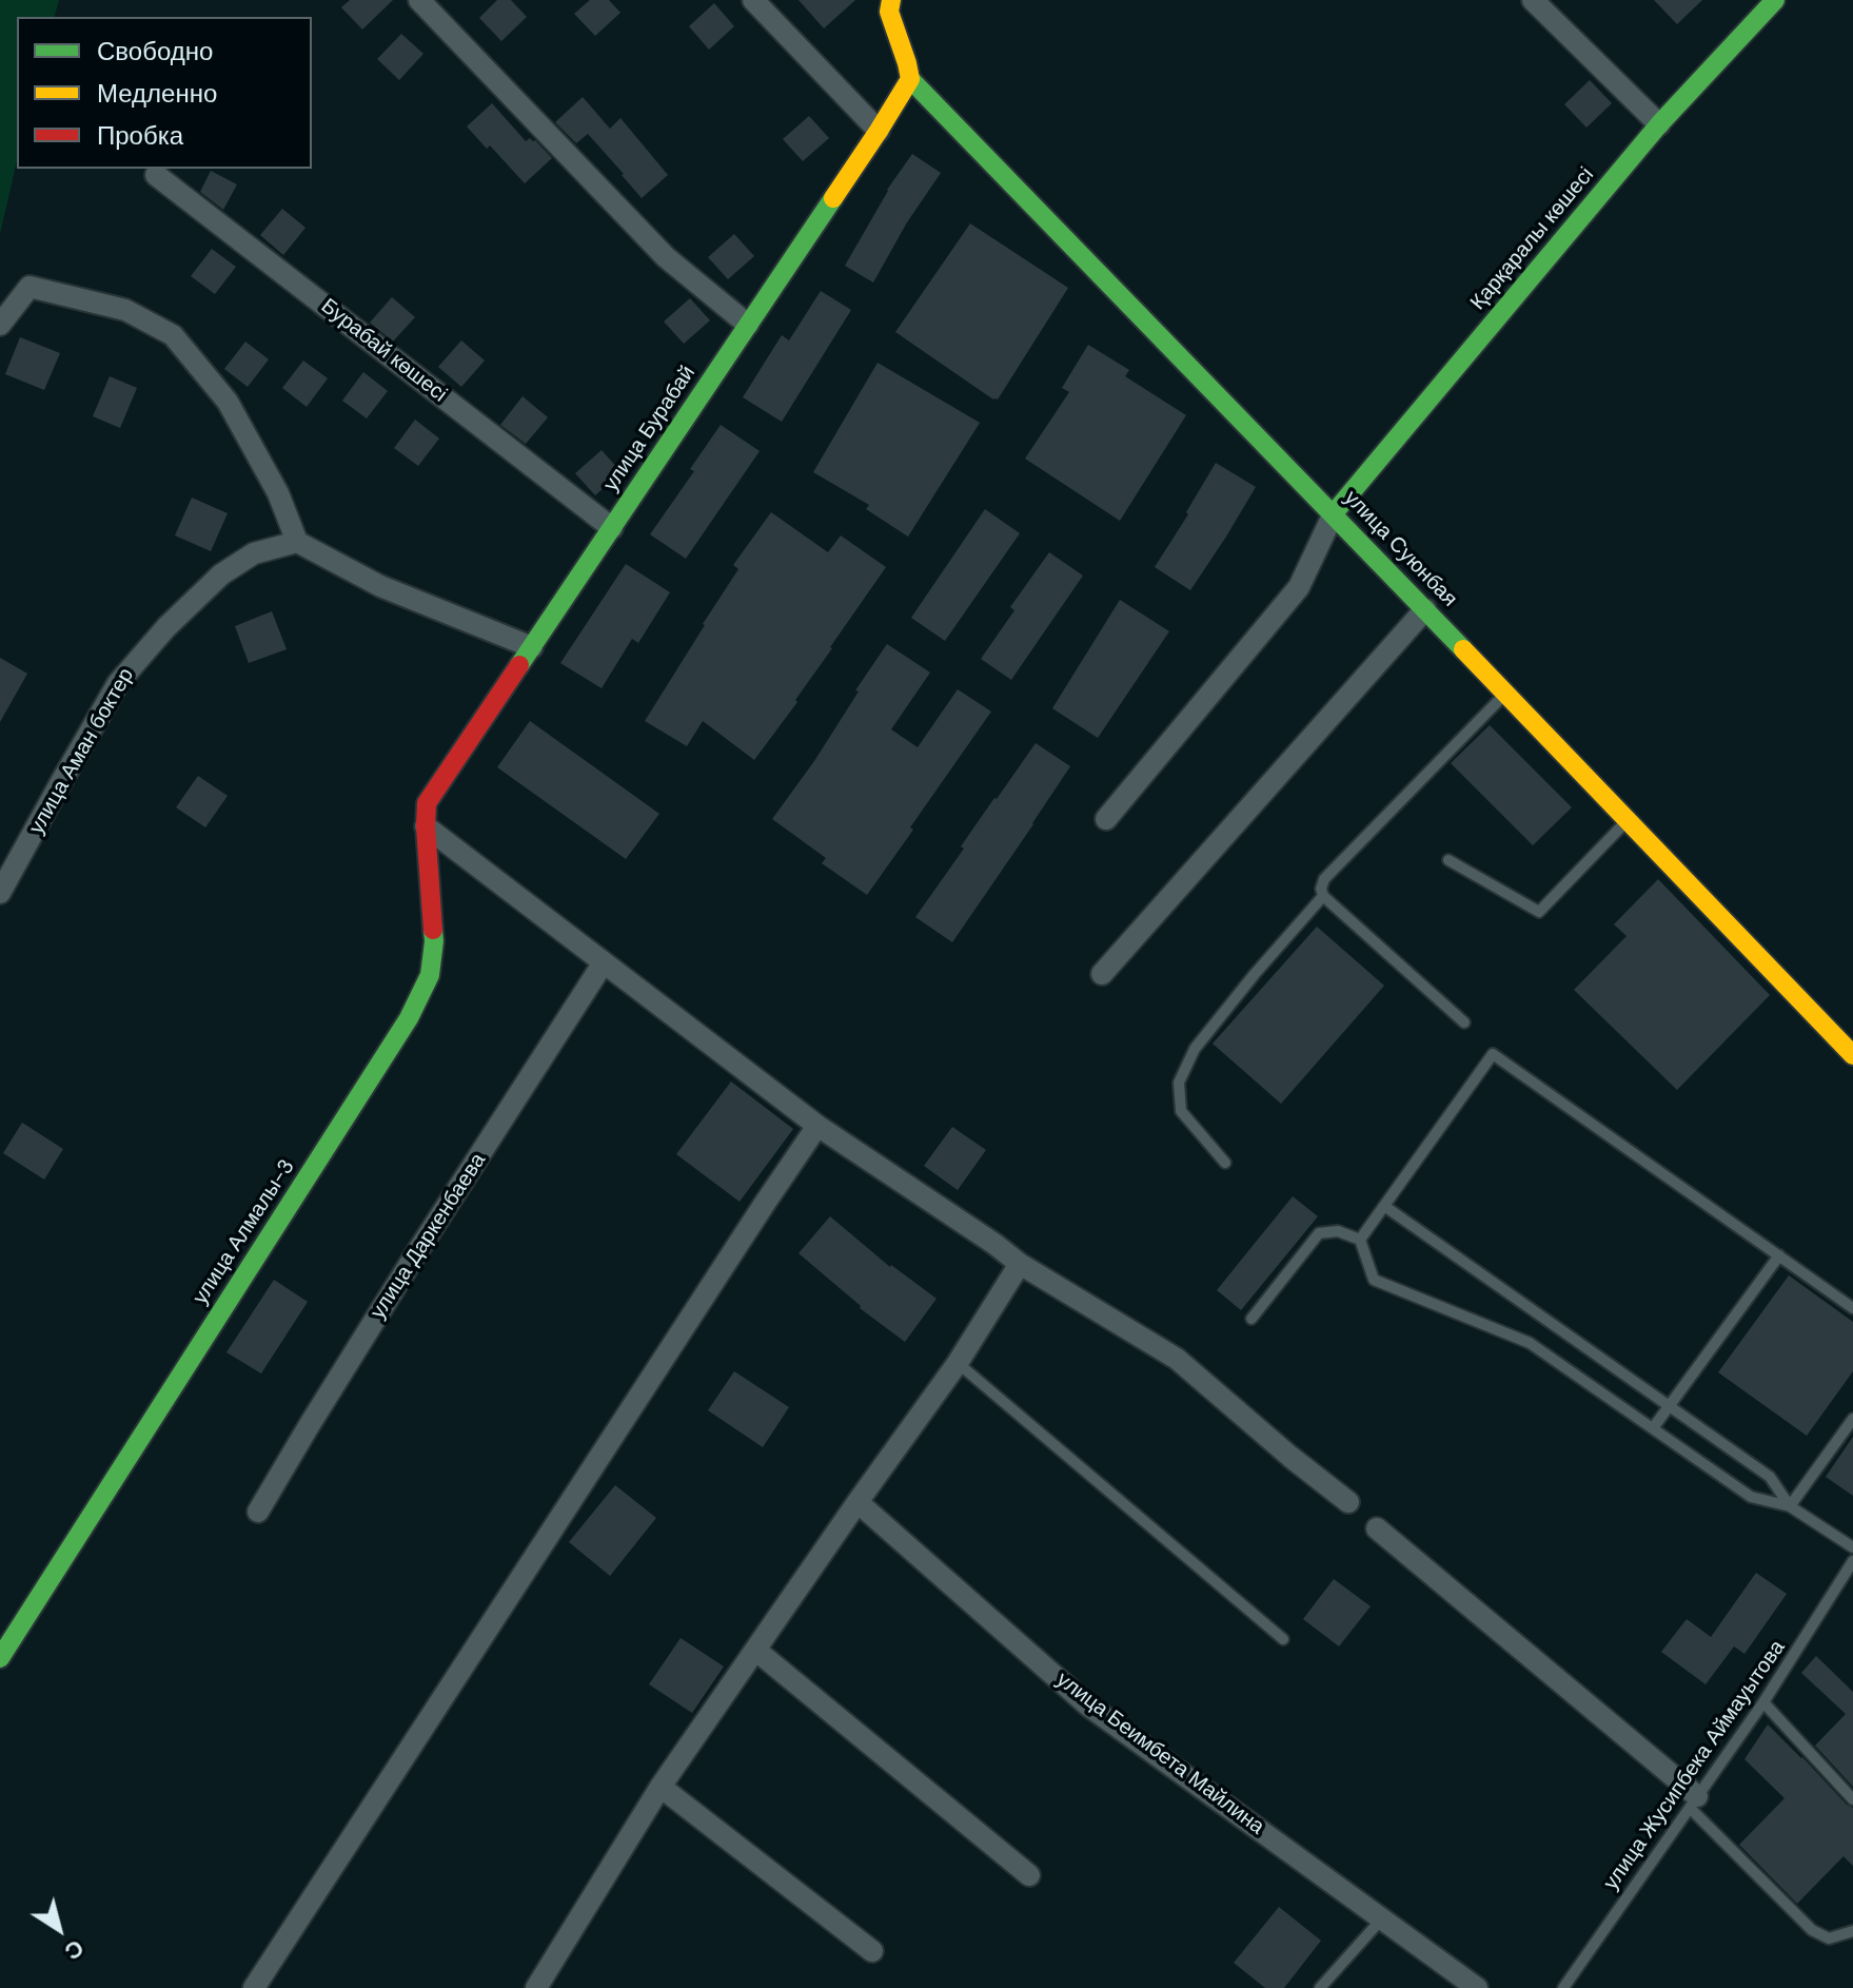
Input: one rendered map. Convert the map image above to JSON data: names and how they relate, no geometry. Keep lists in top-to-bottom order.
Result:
{
  "streets": {
    "street": [
      "Қарқаралы көшесі",
      "Бурабай көшесі",
      "улица Бурабай",
      "улица Суюнбая",
      "улица Аман боктер",
      "улица Алмалы-3",
      "улица Даркенбаева",
      "улица Беимбета Майлина"
    ],
    "lane": ["улица Жусипбека Аймауытова"]
  },
  "crossings": [
    ["Қарқаралы көшесі", "улица Суюнбая"],
    ["Бурабай көшесі", "улица Бурабай"],
    ["улица Бурабай", "улица Суюнбая"],
    ["улица Бурабай", "улица Алмалы-3"]
  ],
  "legend": ["Свободно", "Медленно", "Пробка"],
  "north": "bottom right"
}
